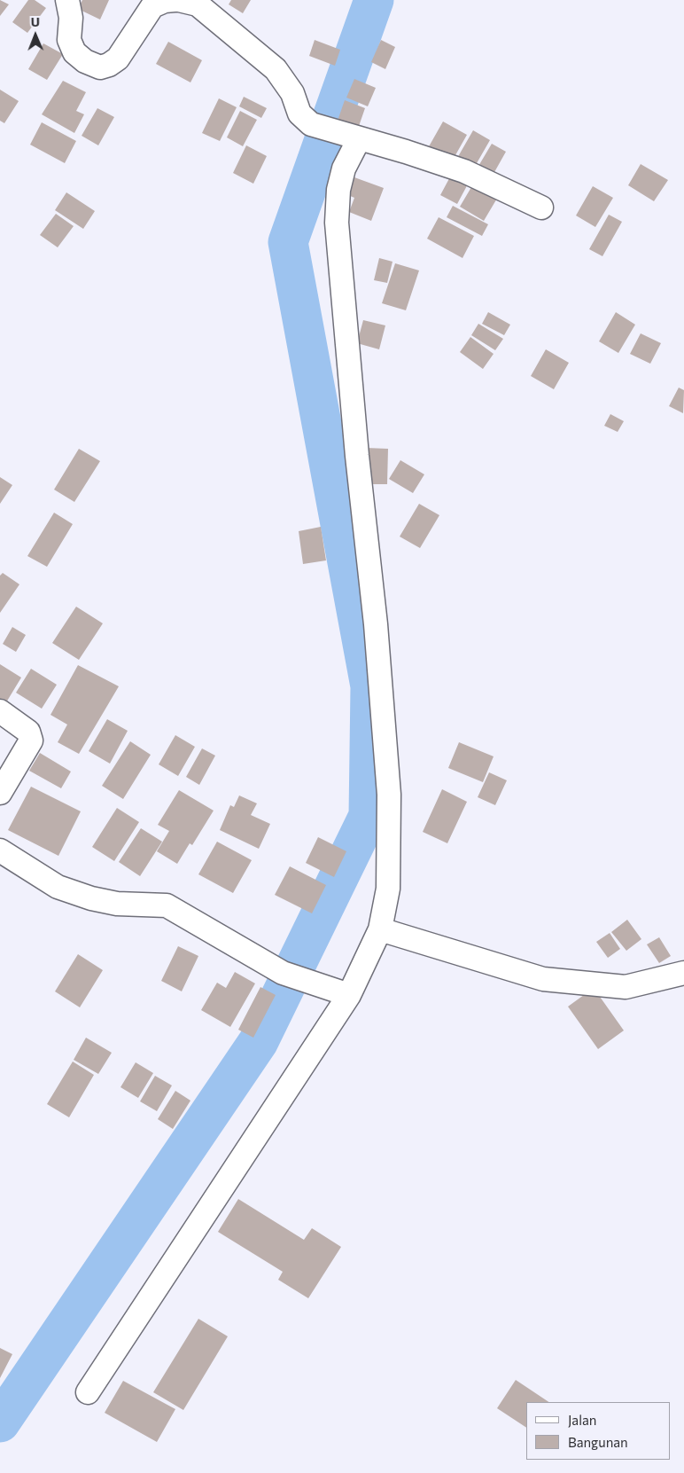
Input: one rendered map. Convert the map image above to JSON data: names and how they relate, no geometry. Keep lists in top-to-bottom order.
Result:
{
  "legend": ["Jalan", "Bangunan"],
  "north": "top"
}
